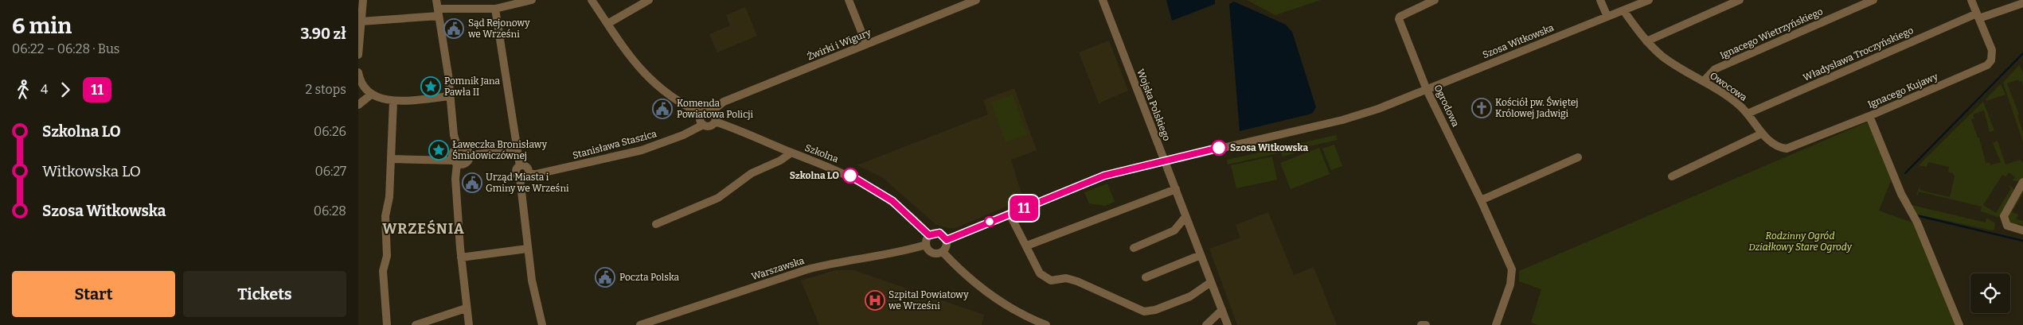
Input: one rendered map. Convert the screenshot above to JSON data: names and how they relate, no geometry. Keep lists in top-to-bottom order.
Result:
{
  "streets": {
    "street": [
      "Ignacego Wietrzyńskiego",
      "Szosa Witkowska",
      "Żwirki i Wigury",
      "Władysława Troczyńskiego",
      "Owocowa",
      "Ignacego Kujawy",
      "Wojska Polskiego",
      "Ogrodowa",
      "Stanisława Staszica",
      "Szkolna",
      "Warszawska"
    ]
  },
  "crossings": [
    ["Ignacego Wietrzyńskiego", "Owocowa"],
    ["Szosa Witkowska", "Owocowa"],
    ["Szosa Witkowska", "Wojska Polskiego"],
    ["Szosa Witkowska", "Ogrodowa"],
    ["Szosa Witkowska", "Szkolna"],
    ["Szosa Witkowska", "Warszawska"],
    ["Żwirki i Wigury", "Stanisława Staszica"],
    ["Żwirki i Wigury", "Szkolna"],
    ["Władysława Troczyńskiego", "Owocowa"],
    ["Władysława Troczyńskiego", "Ignacego Kujawy"],
    ["Owocowa", "Ignacego Kujawy"],
    ["Stanisława Staszica", "Szkolna"],
    ["Szkolna", "Warszawska"]
  ],
  "districts": ["WRZEŚNIA"],
  "parks": ["Rodzinny Ogród Działkowy Stare Ogrody"],
  "places": {
    "public building": [
      "Sąd Rejonowy we Wrześni",
      "Komenda Powiatowa Policji",
      "Urząd Miasta i Gminy we Wrześni",
      "Poczta Polska"
    ],
    "place": ["Pomnik Jana Pawła II", "Ławeczka Bronisławy Śmidowiczównej"],
    "church": ["Kościół pw. Świętej Królowej Jadwigi"],
    "other": ["Szosa Witkowska", "Szkolna LO"],
    "hospital": ["Szpital Powiatowy we Wrześni"]
  },
  "lines": ["bus line 11"],
  "page": {
    "heading": ["6 min", "06:22 – 06:28 · Bus", "3.90 zł"],
    "on_map": "11",
    "legs": ["4", "11", "2 stops"],
    "list": [
      {
        "name": "Szkolna LO",
        "value": "06:26"
      },
      {
        "name": "Witkowska LO",
        "value": "06:27"
      },
      {
        "name": "Szosa Witkowska",
        "value": "06:28"
      }
    ],
    "buttons": ["Start", "Tickets"]
  }
}
